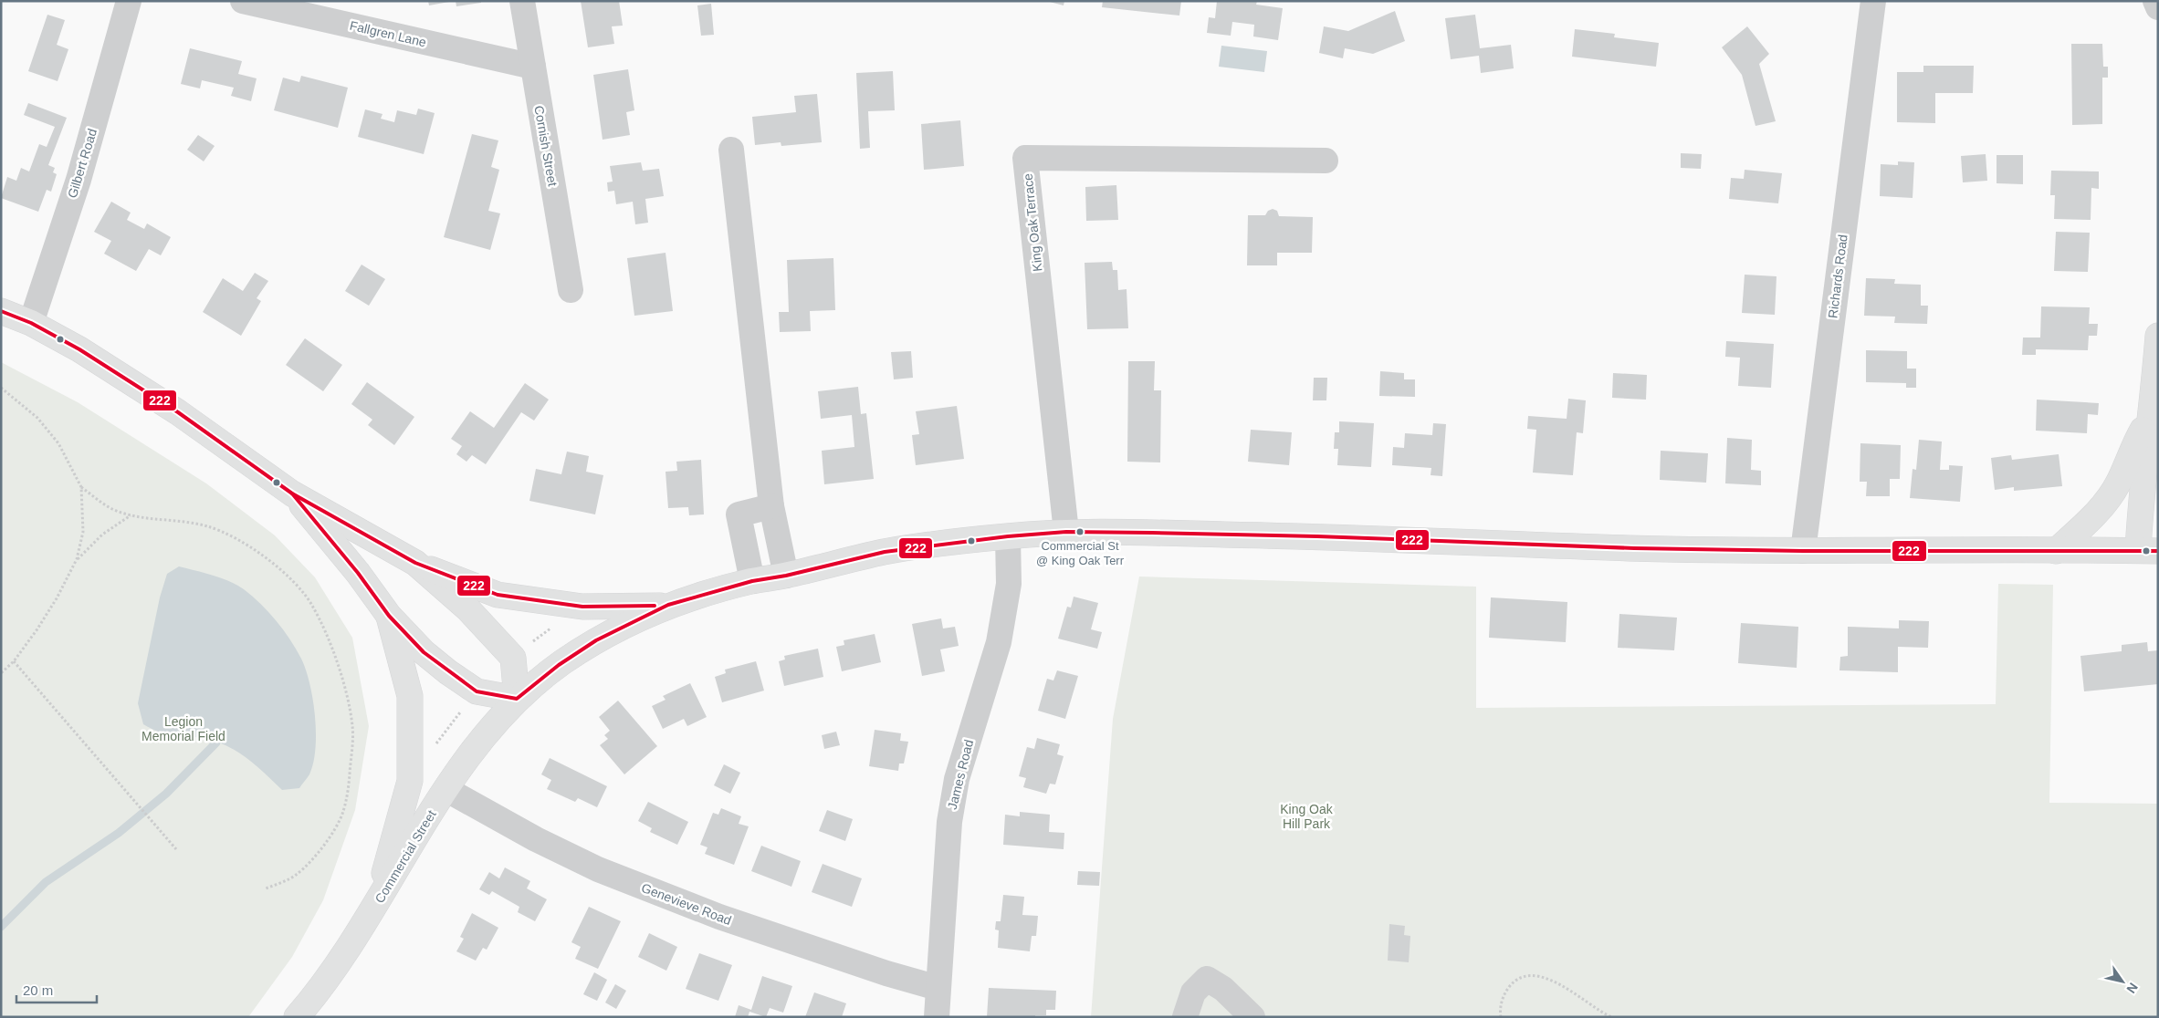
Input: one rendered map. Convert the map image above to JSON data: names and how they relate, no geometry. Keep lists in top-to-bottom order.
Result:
{
  "streets": {
    "main road": ["Commercial Street"],
    "street": [
      "Fallgren Lane",
      "Cornish Street",
      "Gilbert Road",
      "King Oak Terrace",
      "Richards Road",
      "James Road",
      "Genevieve Road"
    ]
  },
  "crossings": [
    ["Fallgren Lane", "Cornish Street"],
    ["King Oak Terrace", "Commercial Street"],
    ["Richards Road", "Commercial Street"],
    ["James Road", "Commercial Street"],
    ["James Road", "Genevieve Road"],
    ["Commercial Street", "Genevieve Road"]
  ],
  "parks": ["Legion Memorial Field", "King Oak Hill Park"],
  "places": ["Commercial St @ King Oak Terr"],
  "lines": ["transit line 222"],
  "scale_bar": "20 m",
  "north": "bottom right"
}
